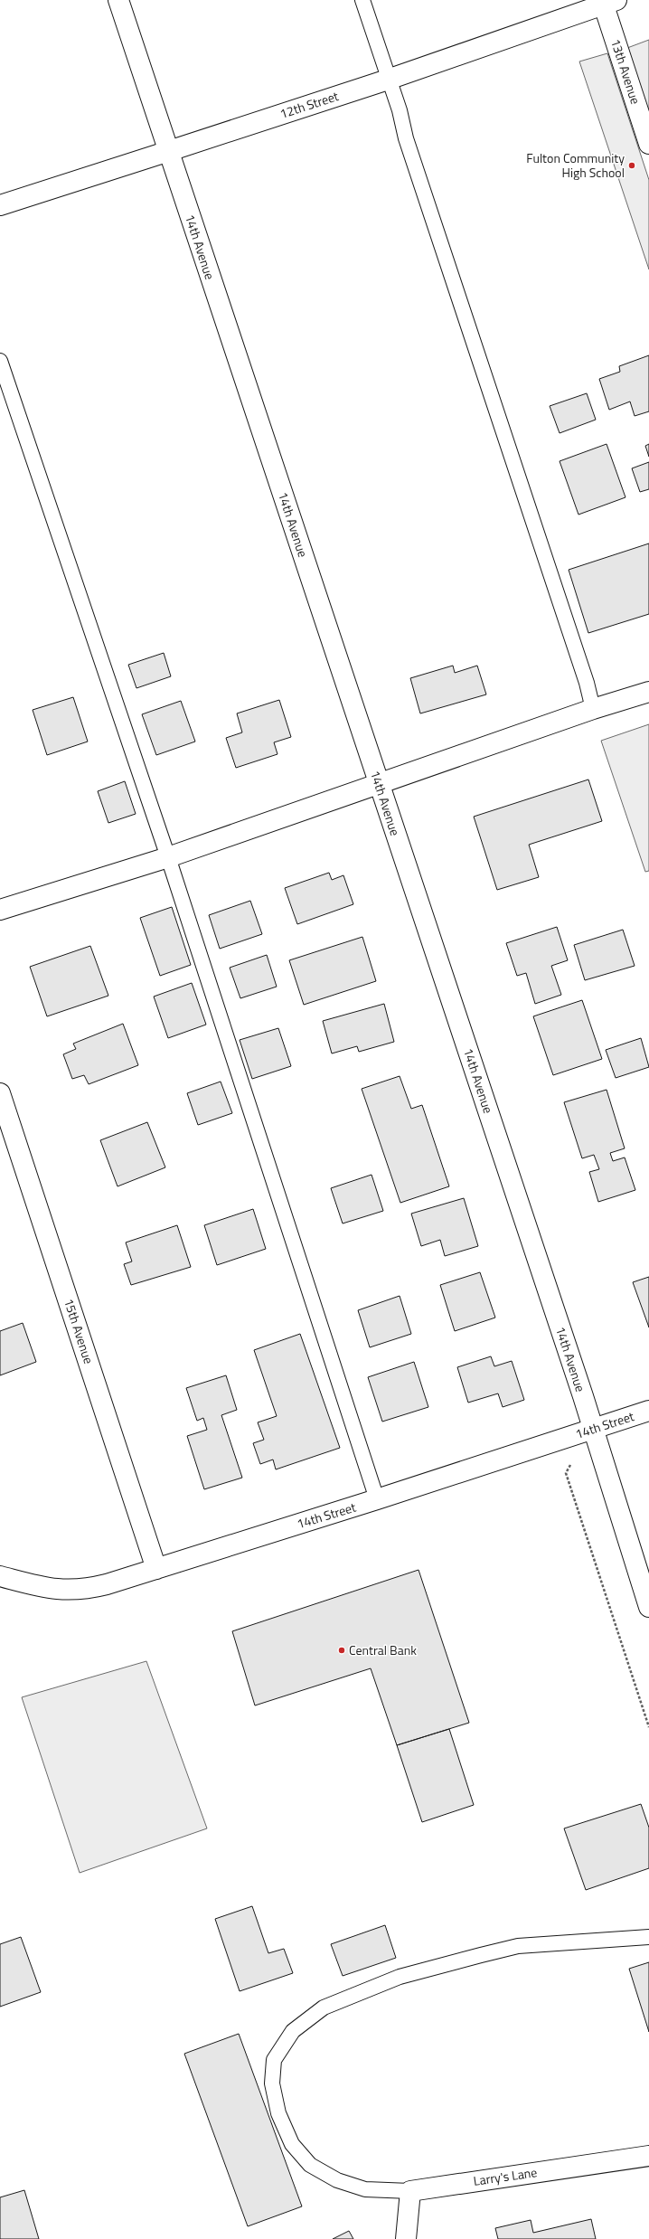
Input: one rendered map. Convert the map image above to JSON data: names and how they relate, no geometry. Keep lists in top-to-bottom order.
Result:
{
  "streets": {
    "street": [
      "13th Avenue",
      "12th Street",
      "14th Avenue",
      "15th Avenue",
      "14th Street",
      "Larry's Lane"
    ]
  },
  "crossings": [
    ["13th Avenue", "12th Street"],
    ["12th Street", "14th Avenue"],
    ["14th Avenue", "14th Street"],
    ["15th Avenue", "14th Street"]
  ],
  "places": ["Fulton Community High School", "Central Bank"]
}
